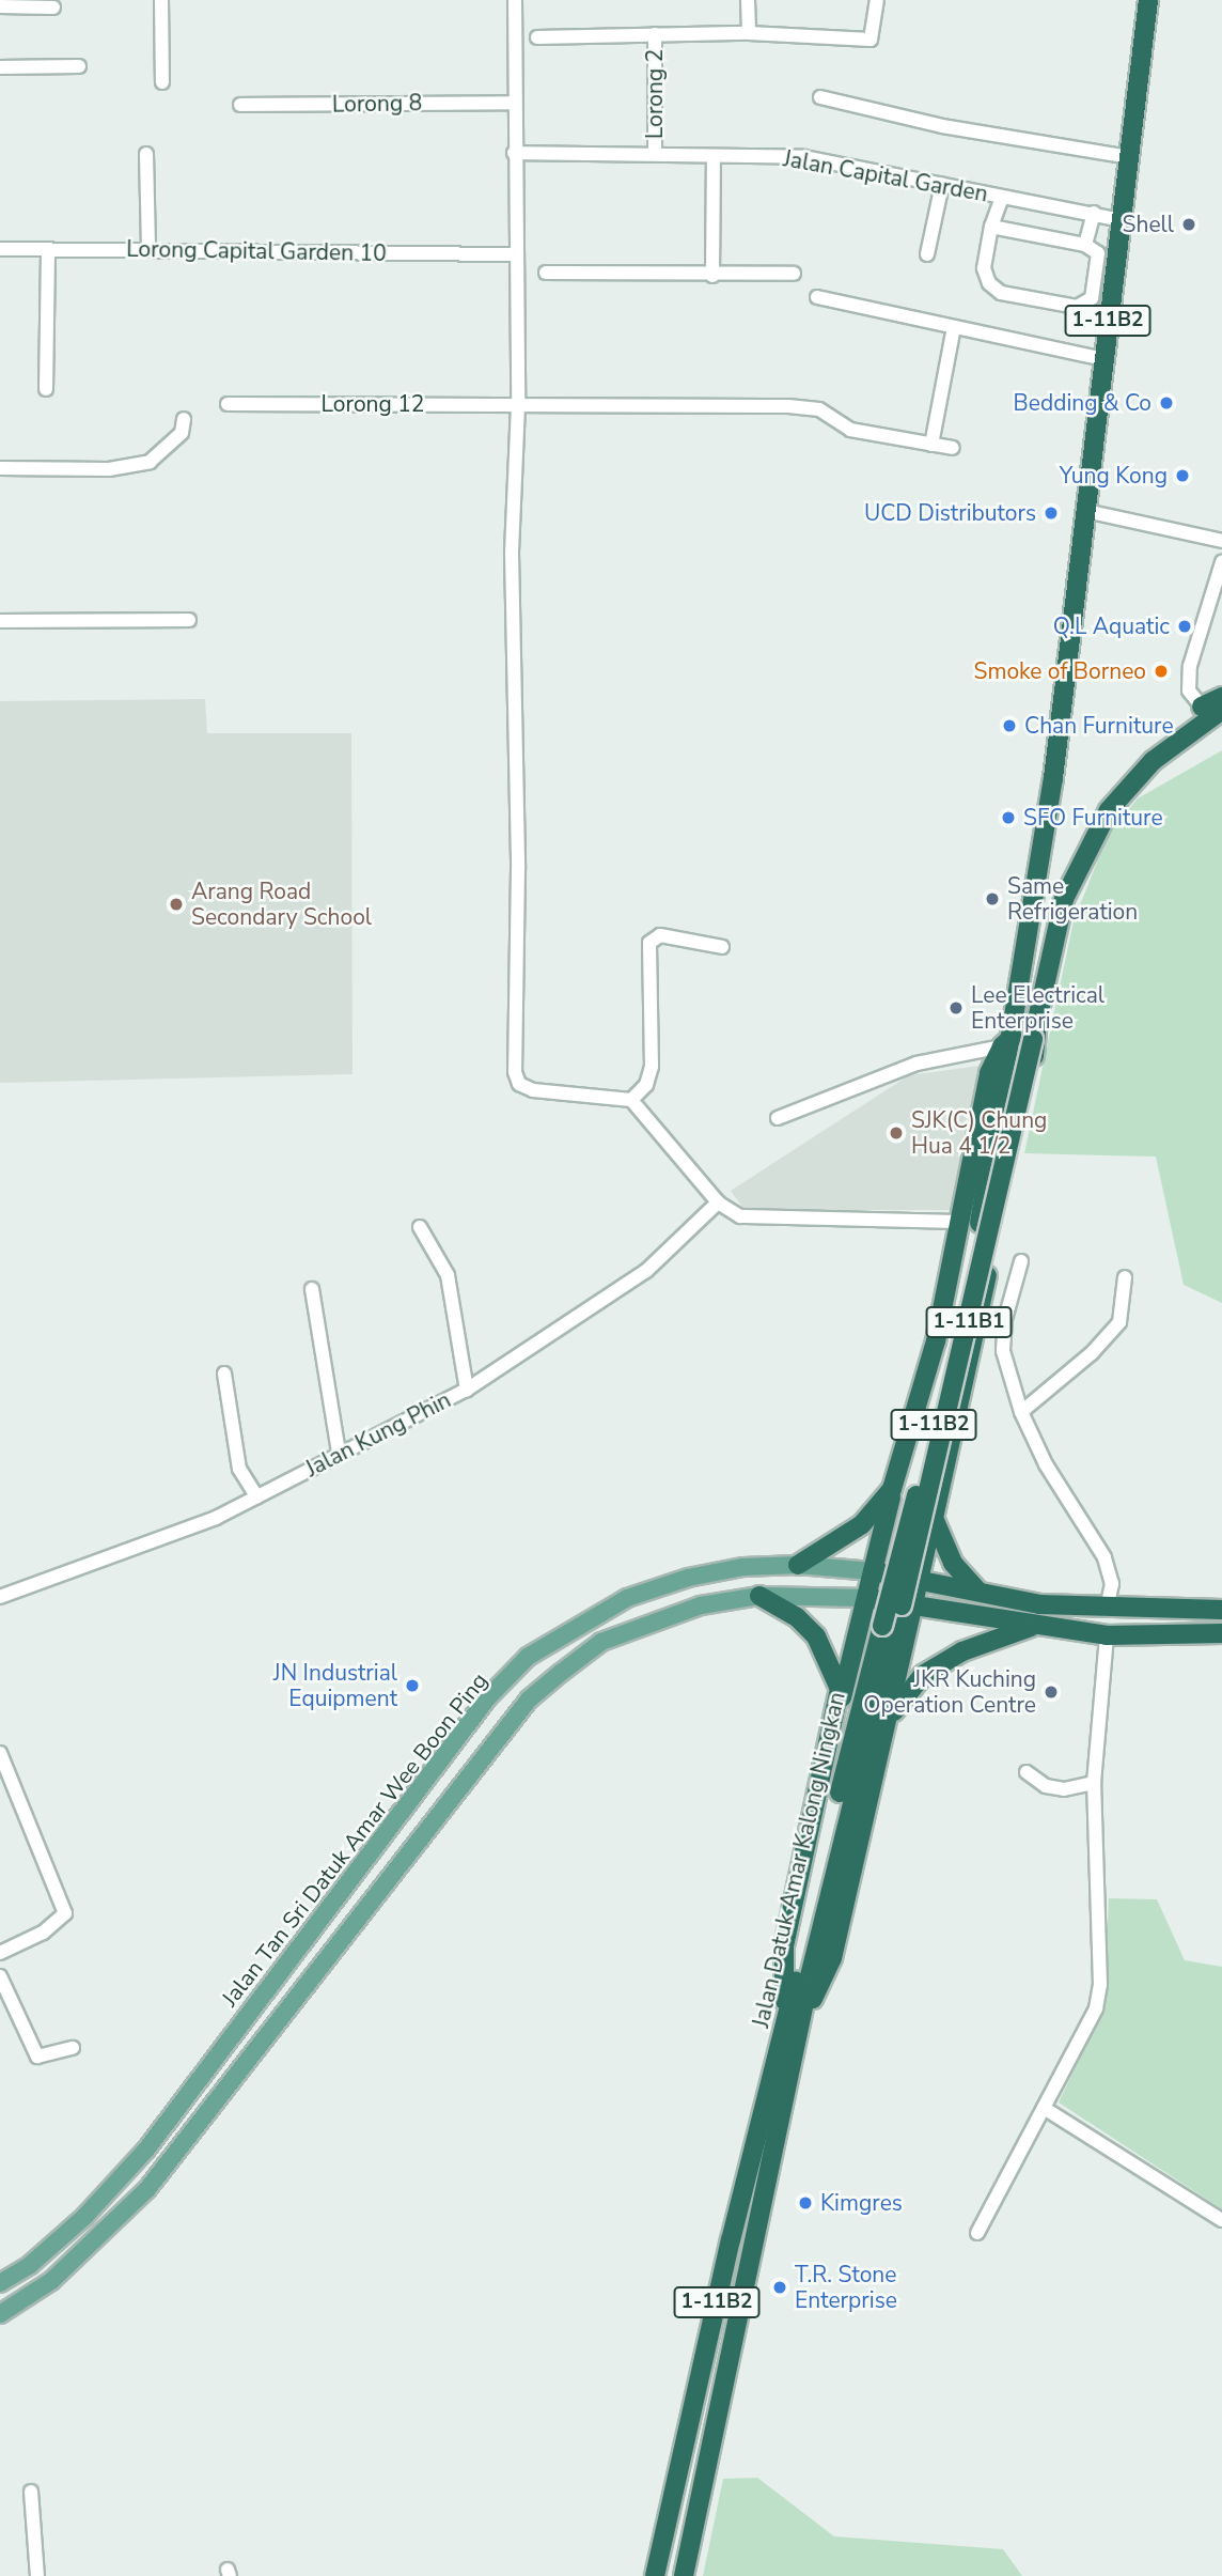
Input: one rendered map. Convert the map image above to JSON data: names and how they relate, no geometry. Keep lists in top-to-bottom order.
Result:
{
  "streets": {
    "highway": ["1-11B2", "1-11B1", "Jalan Datuk Amar Kalong Ningkan"],
    "main road": ["Jalan Tan Sri Datuk Amar Wee Boon Ping"],
    "street": [
      "Lorong 2",
      "Lorong 8",
      "Jalan Capital Garden",
      "Lorong Capital Garden 10",
      "Lorong 12",
      "Jalan Kung Phin"
    ]
  },
  "crossings": [
    ["Lorong 2", "Jalan Capital Garden"],
    ["Jalan Capital Garden", "Jalan Datuk Amar Kalong Ningkan"]
  ],
  "places": [
    "Shell",
    "Bedding & Co",
    "Yung Kong",
    "UCD Distributors",
    "Q.L Aquatic",
    "Smoke of Borneo",
    "Chan Furniture",
    "SFO Furniture",
    "Same Refrigeration",
    "Arang Road Secondary School",
    "Lee Electrical Enterprise",
    "SJK(C) Chung Hua 4 1/2",
    "JN Industrial Equipment",
    "JKR Kuching Operation Centre",
    "Kimgres",
    "T.R. Stone Enterprise"
  ]
}
